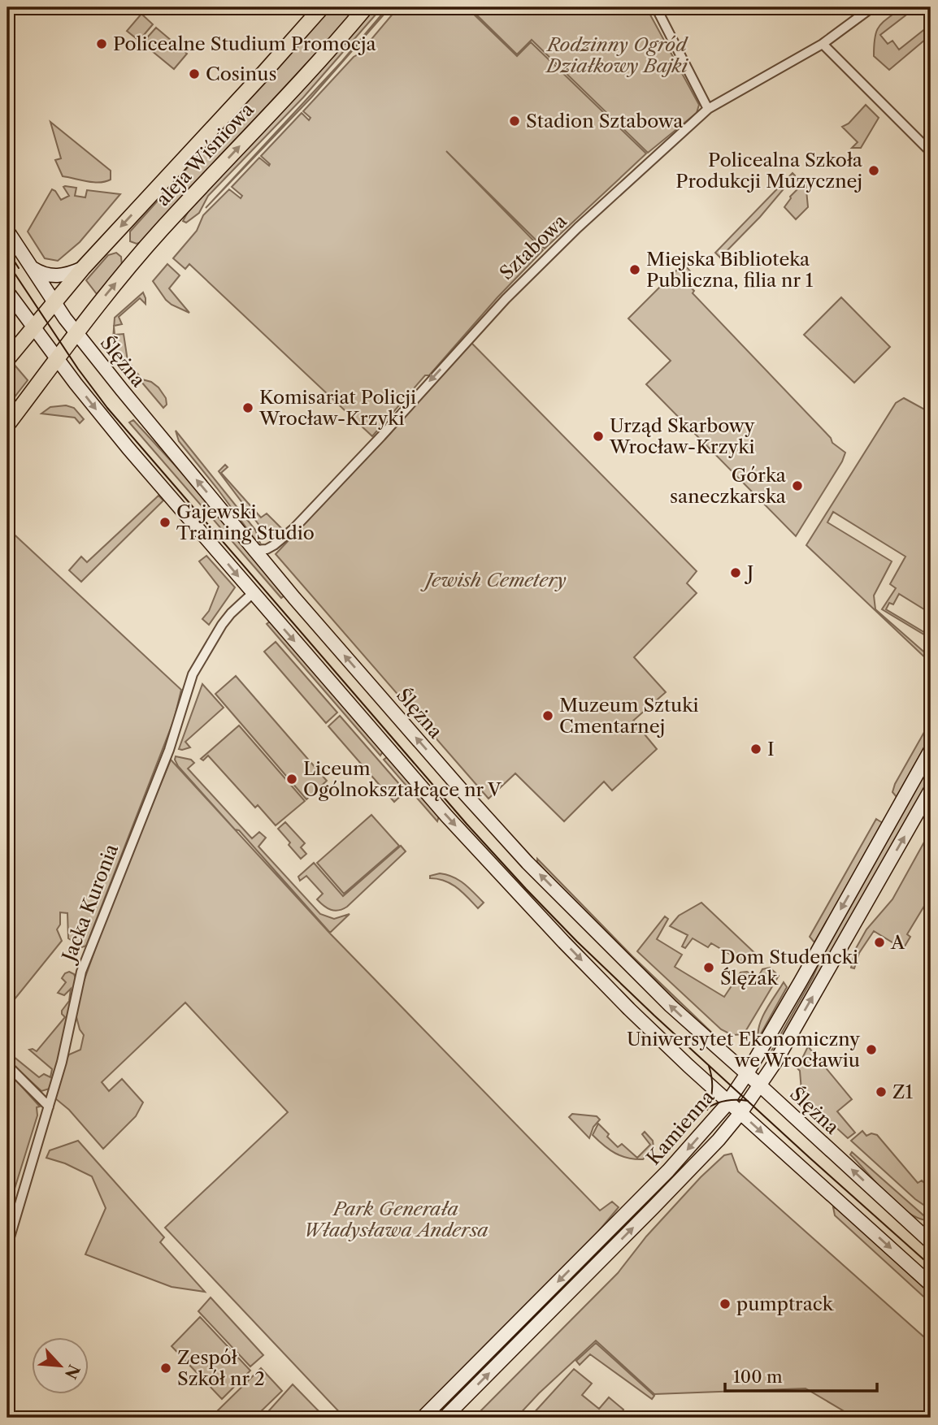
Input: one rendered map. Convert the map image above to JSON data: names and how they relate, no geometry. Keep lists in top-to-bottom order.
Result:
{
  "streets": {
    "main road": ["aleja Wiśniowa", "Ślężna", "Kamienna"],
    "street": ["Sztabowa", "Jacka Kuronia"]
  },
  "crossings": [
    ["aleja Wiśniowa", "Ślężna"],
    ["Sztabowa", "Ślężna"],
    ["Ślężna", "Kamienna"]
  ],
  "one_way": ["Sztabowa"],
  "parks": ["Rodzinny Ogród Działkowy Bajki", "Jewish Cemetery", "Park Generała Władysława Andersa"],
  "places": [
    "Policealne Studium Promocja",
    "Cosinus",
    "Stadion Sztabowa",
    "Policealna Szkoła Produkcji Muzycznej",
    "Miejska Biblioteka Publiczna, filia nr 1",
    "Komisariat Policji Wrocław-Krzyki",
    "Urząd Skarbowy Wrocław-Krzyki",
    "Górka saneczkarska",
    "Gajewski Training Studio",
    "J",
    "Muzeum Sztuki Cmentarnej",
    "I",
    "Liceum Ogólnokształcące nr V",
    "A",
    "Dom Studencki Ślężak",
    "Uniwersytet Ekonomiczny we Wrocławiu",
    "Z1",
    "pumptrack",
    "Zespół Szkół nr 2"
  ],
  "scale_bar": "100 m",
  "north": "bottom right"
}
